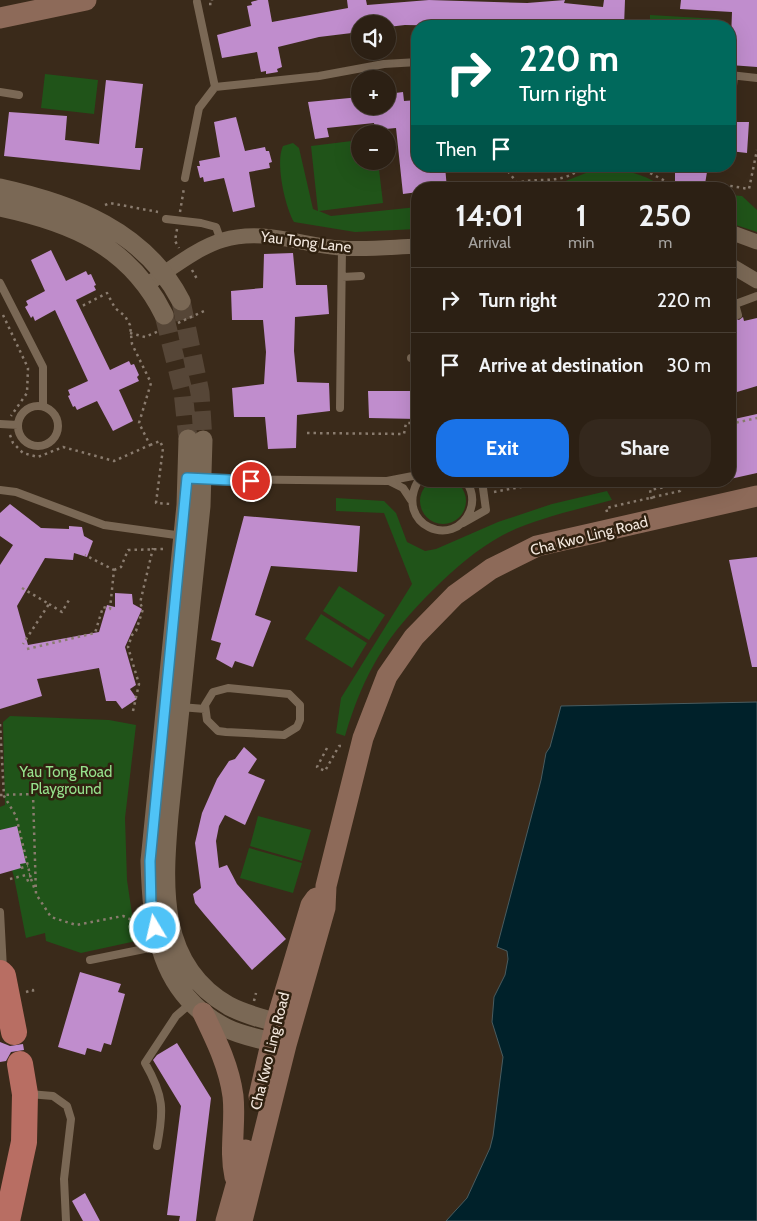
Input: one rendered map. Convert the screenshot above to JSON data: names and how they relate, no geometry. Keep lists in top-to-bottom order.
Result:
{
  "streets": {
    "main road": ["Cha Kwo Ling Road"],
    "street": ["Yau Tong Lane"]
  },
  "parks": ["Yau Tong Road Playground"],
  "page": {
    "map_buttons": ["+", "−"],
    "turn": ["220 m", "Turn right"],
    "then": "Then",
    "eta": [
      "14:01",
      "Arrival",
      "1",
      "min",
      "250",
      "m"
    ],
    "list": [
      {
        "name": "Turn right",
        "value": "220 m"
      },
      {
        "name": "Arrive at destination",
        "value": "30 m"
      }
    ],
    "buttons": ["Exit", "Share"]
  }
}
